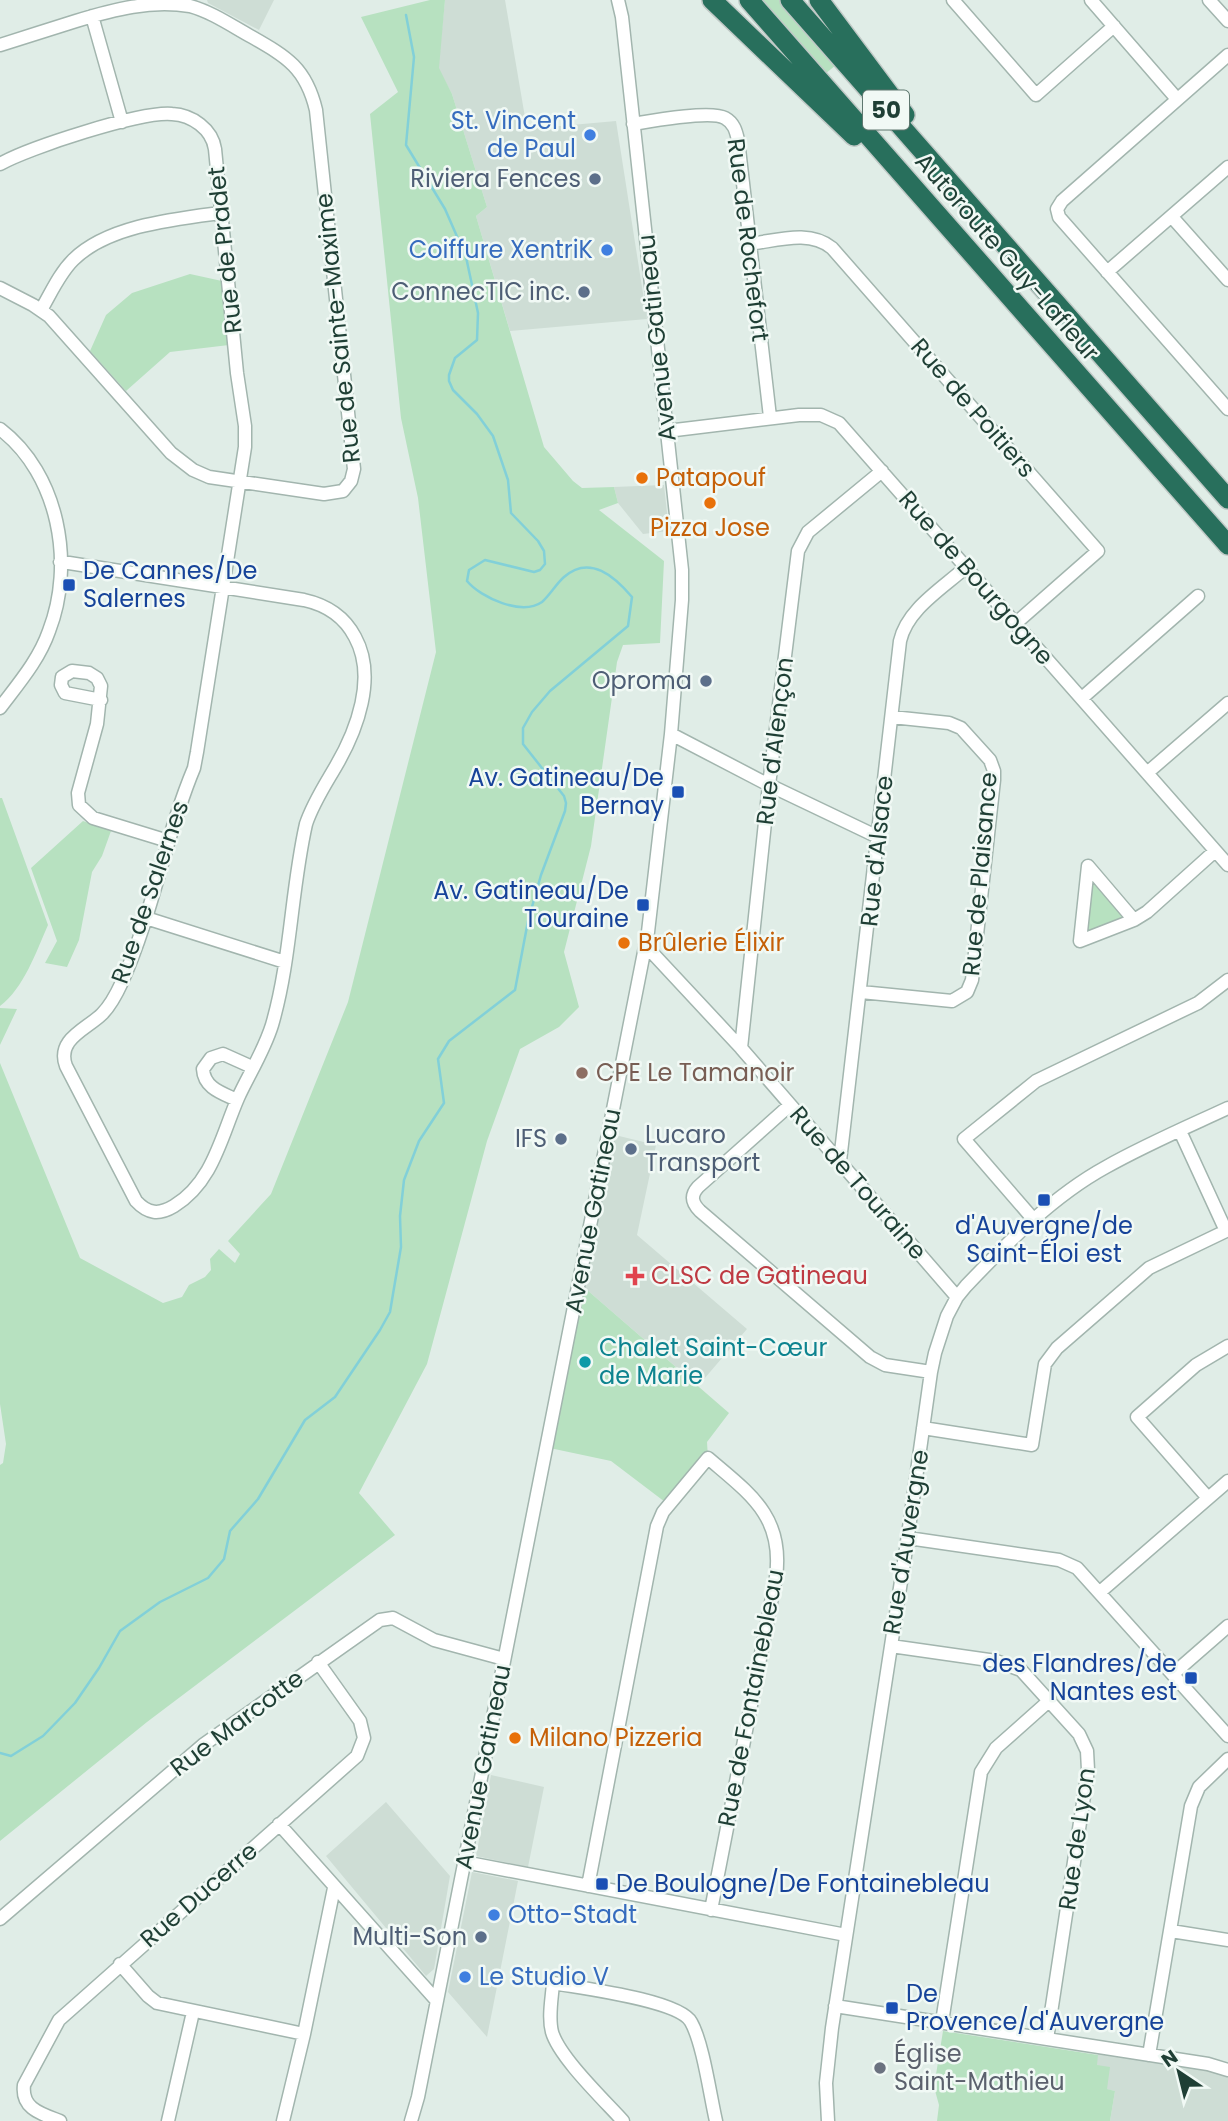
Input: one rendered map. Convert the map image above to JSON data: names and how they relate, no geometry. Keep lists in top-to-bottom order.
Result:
{
  "streets": {
    "highway": ["50", "Autoroute Guy-Lafleur"],
    "street": [
      "Rue de Rochefort",
      "Rue de Pradet",
      "Rue de Sainte-Maxime",
      "Avenue Gatineau",
      "Rue de Poitiers",
      "Rue de Bourgogne",
      "Rue d'Alençon",
      "Rue d'Alsace",
      "Rue de Plaisance",
      "Rue de Salernes",
      "Rue de Touraine",
      "Rue d'Auvergne",
      "Rue de Fontainebleau",
      "Rue Marcotte",
      "Rue de Lyon",
      "Rue Ducerre"
    ]
  },
  "crossings": [
    ["Rue de Rochefort", "Avenue Gatineau"],
    ["Rue de Rochefort", "Rue de Poitiers"],
    ["Rue de Rochefort", "Rue de Bourgogne"],
    ["Rue de Pradet", "Rue de Sainte-Maxime"],
    ["Rue de Pradet", "Rue de Salernes"],
    ["Avenue Gatineau", "Rue de Bourgogne"],
    ["Avenue Gatineau", "Rue de Touraine"],
    ["Avenue Gatineau", "Rue Marcotte"],
    ["Rue de Poitiers", "Rue de Bourgogne"],
    ["Rue de Bourgogne", "Rue d'Alençon"],
    ["Rue de Bourgogne", "Rue d'Alsace"],
    ["Rue d'Alençon", "Rue de Touraine"],
    ["Rue d'Alsace", "Rue de Plaisance"],
    ["Rue d'Alsace", "Rue de Touraine"],
    ["Rue de Touraine", "Rue d'Auvergne"],
    ["Rue d'Auvergne", "Rue de Lyon"],
    ["Rue Marcotte", "Rue Ducerre"]
  ],
  "places": {
    "other": [
      "St. Vincent de Paul",
      "Riviera Fences",
      "Coiffure XentriK",
      "ConnecTIC inc.",
      "Patapouf",
      "Pizza Jose",
      "Oproma",
      "Brûlerie Élixir",
      "CPE Le Tamanoir",
      "IFS",
      "Lucaro Transport",
      "Chalet Saint-Cœur de Marie",
      "Milano Pizzeria",
      "Otto-Stadt",
      "Multi-Son",
      "Le Studio V",
      "Église Saint-Mathieu"
    ],
    "transit": [
      "De Cannes/De Salernes",
      "Av. Gatineau/De Bernay",
      "Av. Gatineau/De Touraine",
      "d'Auvergne/de Saint-Éloi est",
      "des Flandres/de Nantes est",
      "De Boulogne/De Fontainebleau",
      "De Provence/d'Auvergne"
    ],
    "health": ["CLSC de Gatineau"]
  },
  "north": "top left"
}
